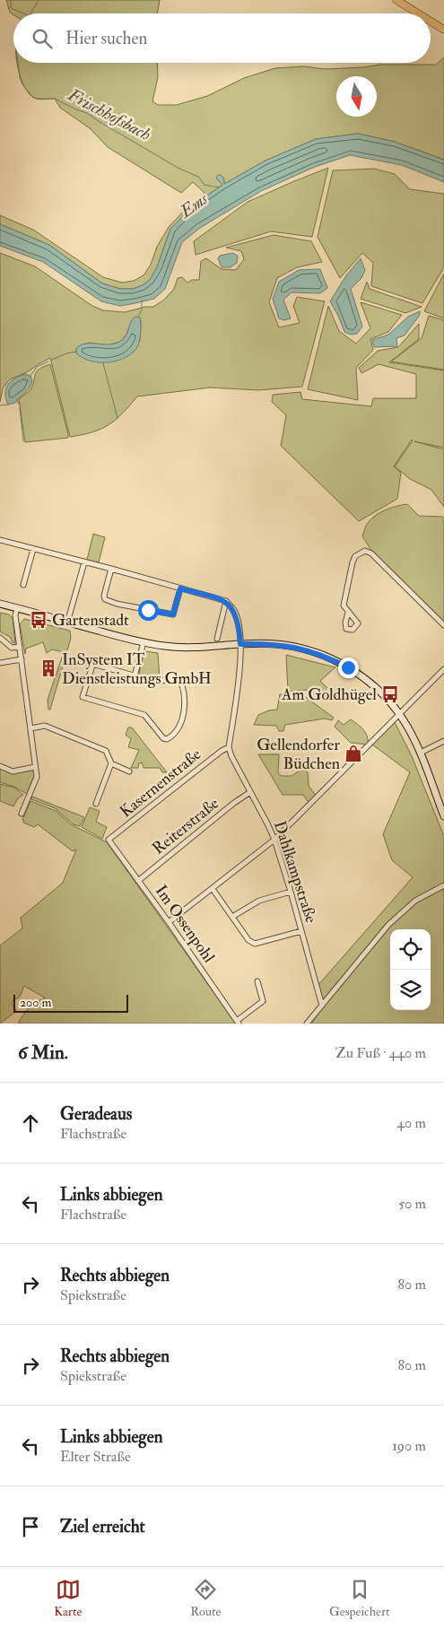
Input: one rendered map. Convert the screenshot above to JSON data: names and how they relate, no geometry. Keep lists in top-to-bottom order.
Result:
{
  "streets": {
    "street": [
      "Kasernenstraße",
      "Reiterstraße",
      "Dahlkampstraße",
      "Im Ossenpohl"
    ]
  },
  "crossings": [
    ["Kasernenstraße", "Dahlkampstraße"],
    ["Kasernenstraße", "Im Ossenpohl"],
    ["Reiterstraße", "Dahlkampstraße"],
    ["Reiterstraße", "Im Ossenpohl"]
  ],
  "water": ["Frischhofsbach", "Ems"],
  "places": {
    "bus stop": ["Gartenstadt", "Am Goldhügel"],
    "building": ["InSystem IT Dienstleistungs GmbH"],
    "shop": ["Gellendorfer Büdchen"]
  },
  "scale_bar": "200 m",
  "north": "bottom",
  "page": {
    "search": "Hier suchen",
    "scale": "200 m",
    "heading": ["6 Min.", "Zu Fuß · 440 m"],
    "list": [
      ["Geradeaus", "Flachstraße", "40 m"],
      ["Links abbiegen", "Flachstraße", "50 m"],
      ["Rechts abbiegen", "Spiekstraße", "80 m"],
      ["Rechts abbiegen", "Spiekstraße", "80 m"],
      ["Links abbiegen", "Elter Straße", "190 m"],
      "Ziel erreicht"
    ],
    "nav": ["Karte", "Route", "Gespeichert"]
  }
}
